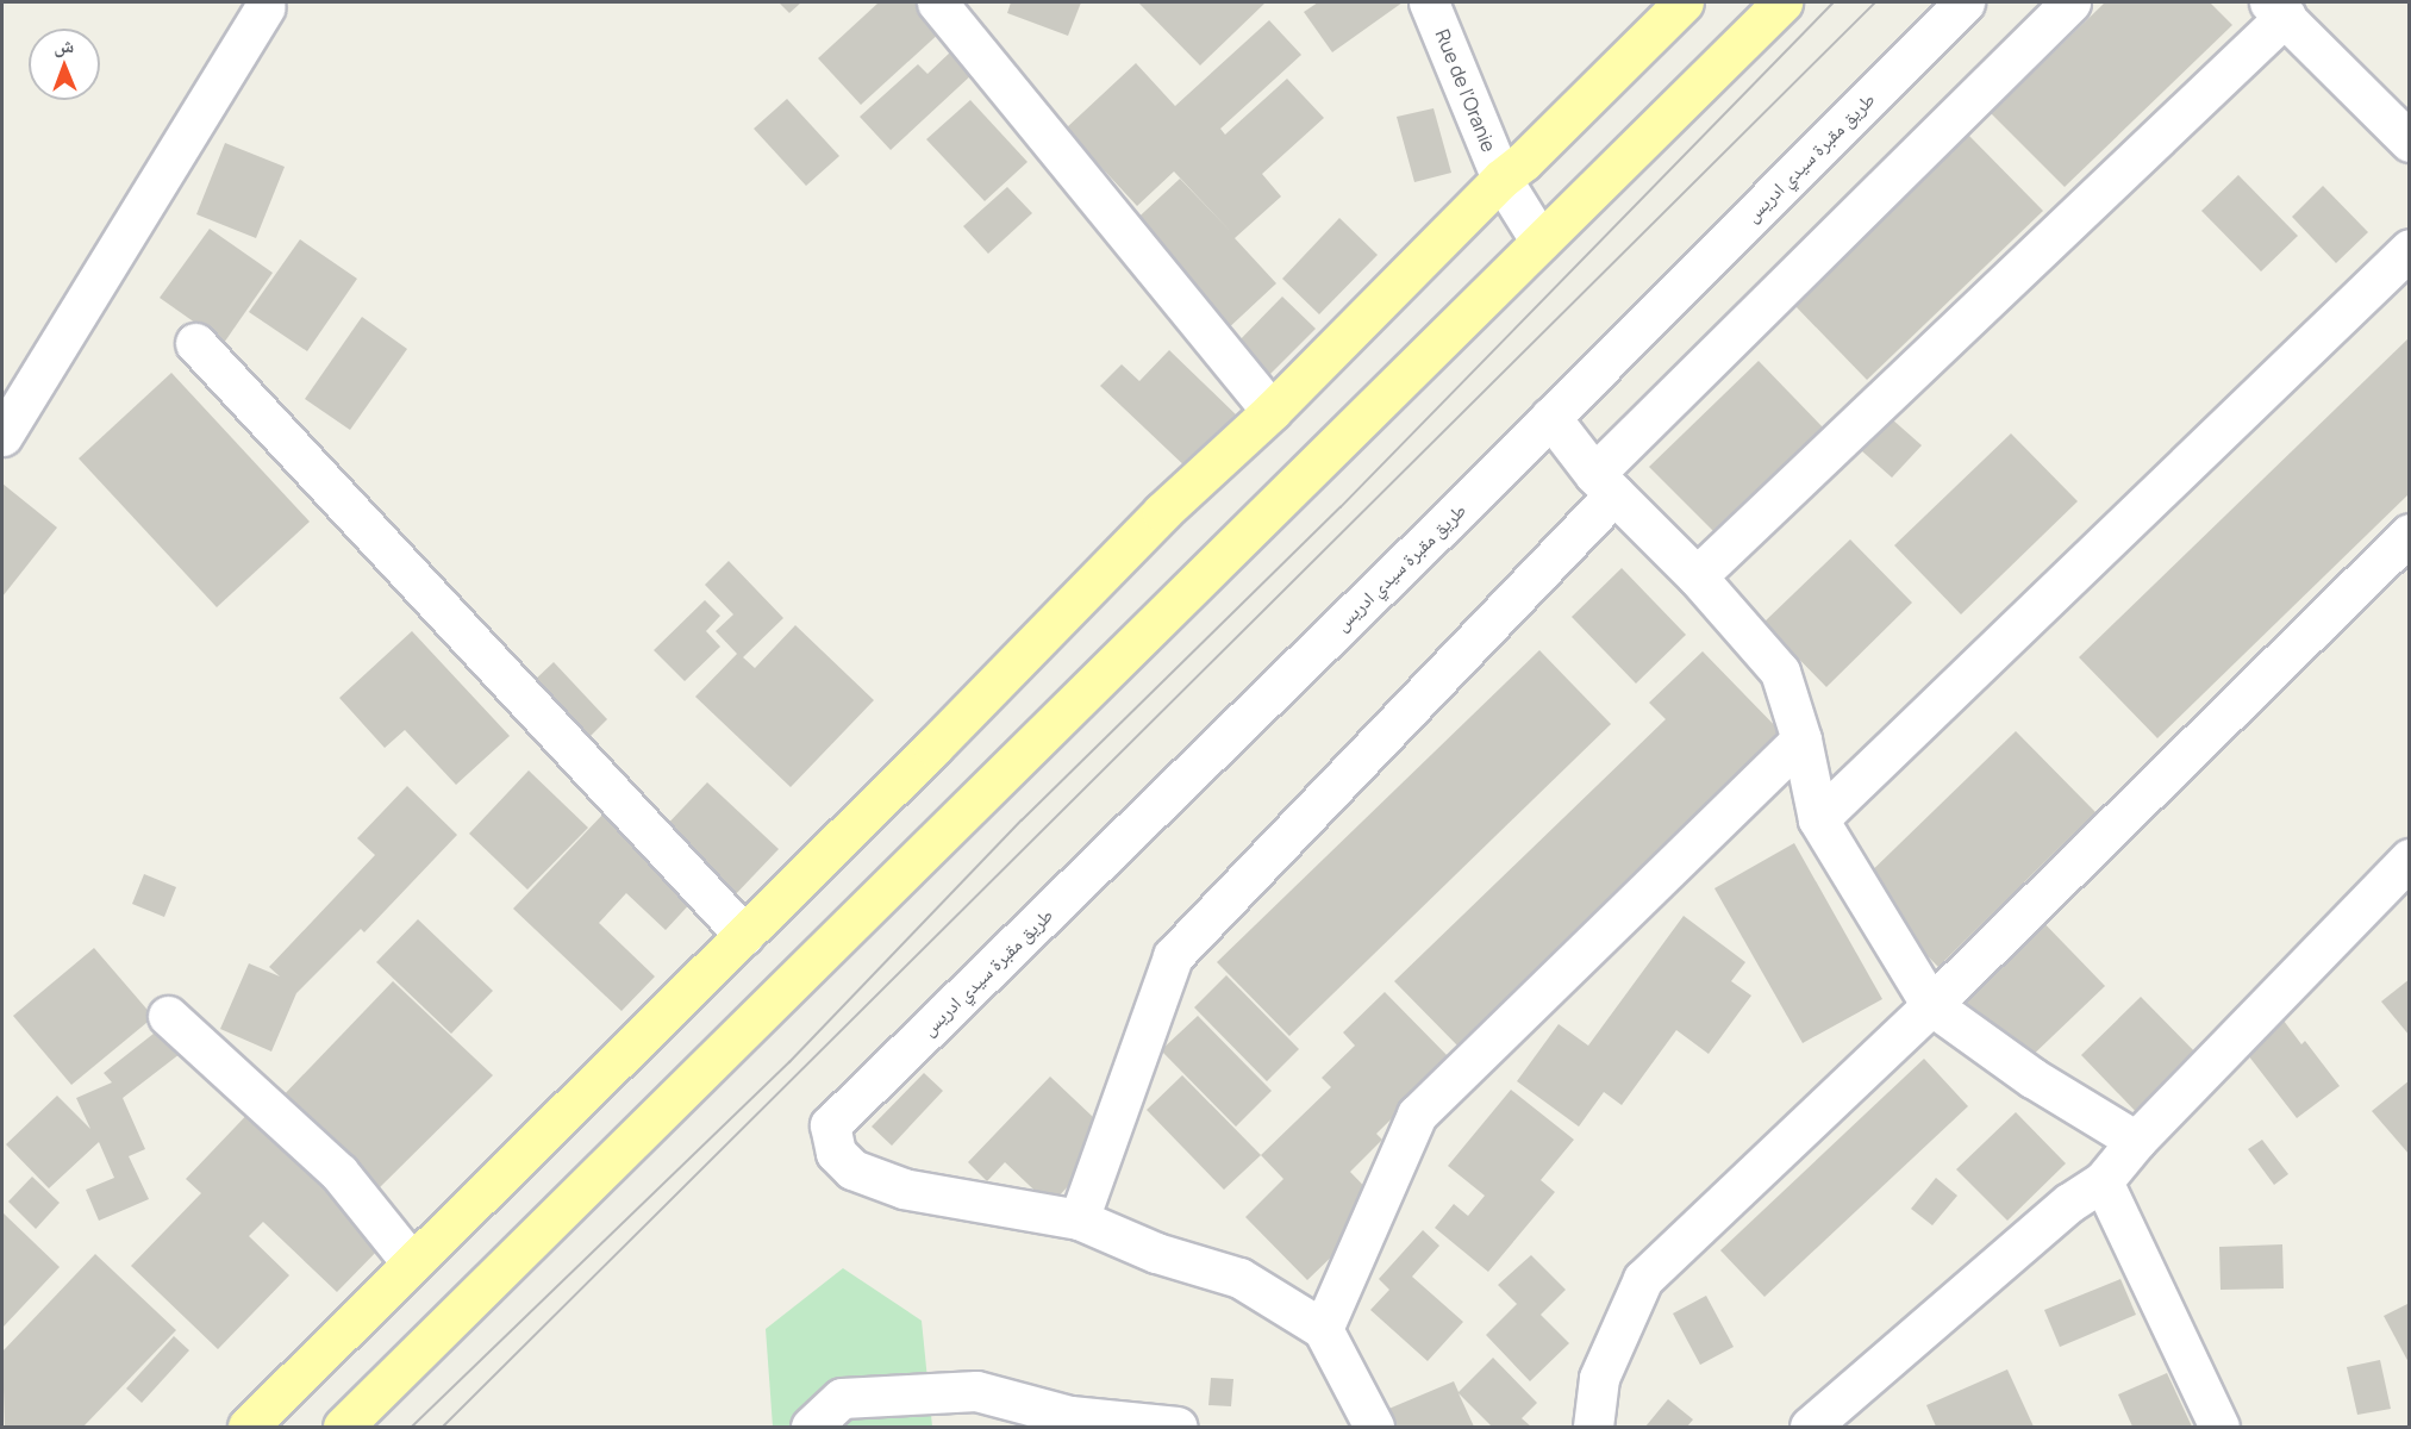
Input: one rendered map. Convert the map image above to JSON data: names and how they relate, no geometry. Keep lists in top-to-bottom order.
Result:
{
  "streets": {
    "street": ["Rue de l'Oranie", "طريق مقبرة سيدي ادريس"]
  },
  "north": "top"
}
